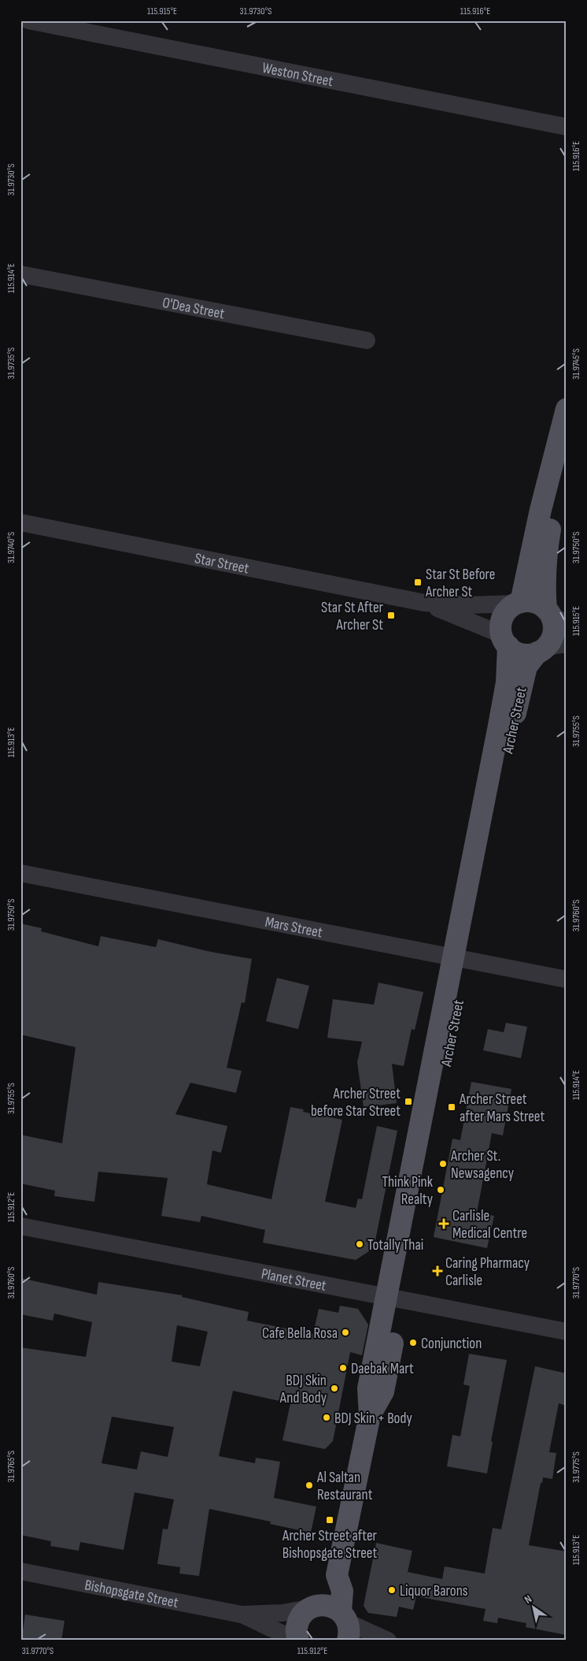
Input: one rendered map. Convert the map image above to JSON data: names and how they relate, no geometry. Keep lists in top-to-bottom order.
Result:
{
  "streets": {
    "main road": ["Archer Street"],
    "street": [
      "Weston Street",
      "O'Dea Street",
      "Star Street",
      "Mars Street",
      "Planet Street",
      "Bishopsgate Street"
    ]
  },
  "crossings": [
    ["Star Street", "Archer Street"],
    ["Archer Street", "Mars Street"],
    ["Archer Street", "Planet Street"],
    ["Archer Street", "Bishopsgate Street"]
  ],
  "places": {
    "transit": [
      "Star St Before Archer St",
      "Star St After Archer St",
      "Archer Street before Star Street",
      "Archer Street after Mars Street",
      "Archer Street after Bishopsgate Street"
    ],
    "other": [
      "Archer St. Newsagency",
      "Think Pink Realty",
      "Totally Thai",
      "Cafe Bella Rosa",
      "Conjunction",
      "Daebak Mart",
      "BDJ Skin And Body",
      "BDJ Skin + Body",
      "Al Saltan Restaurant",
      "Liquor Barons"
    ],
    "health": ["Carlisle Medical Centre", "Caring Pharmacy Carlisle"]
  },
  "north": "top left",
  "coordinates": [
    "115.915°E",
    "31.9730°S",
    "115.916°E",
    "115.914°E",
    "31.9735°S",
    "31.9745°S",
    "31.9740°S",
    "31.9750°S",
    "31.9755°S",
    "115.913°E",
    "31.9760°S",
    "115.912°E",
    "31.9770°S",
    "31.9765°S",
    "31.9775°S"
  ]
}
